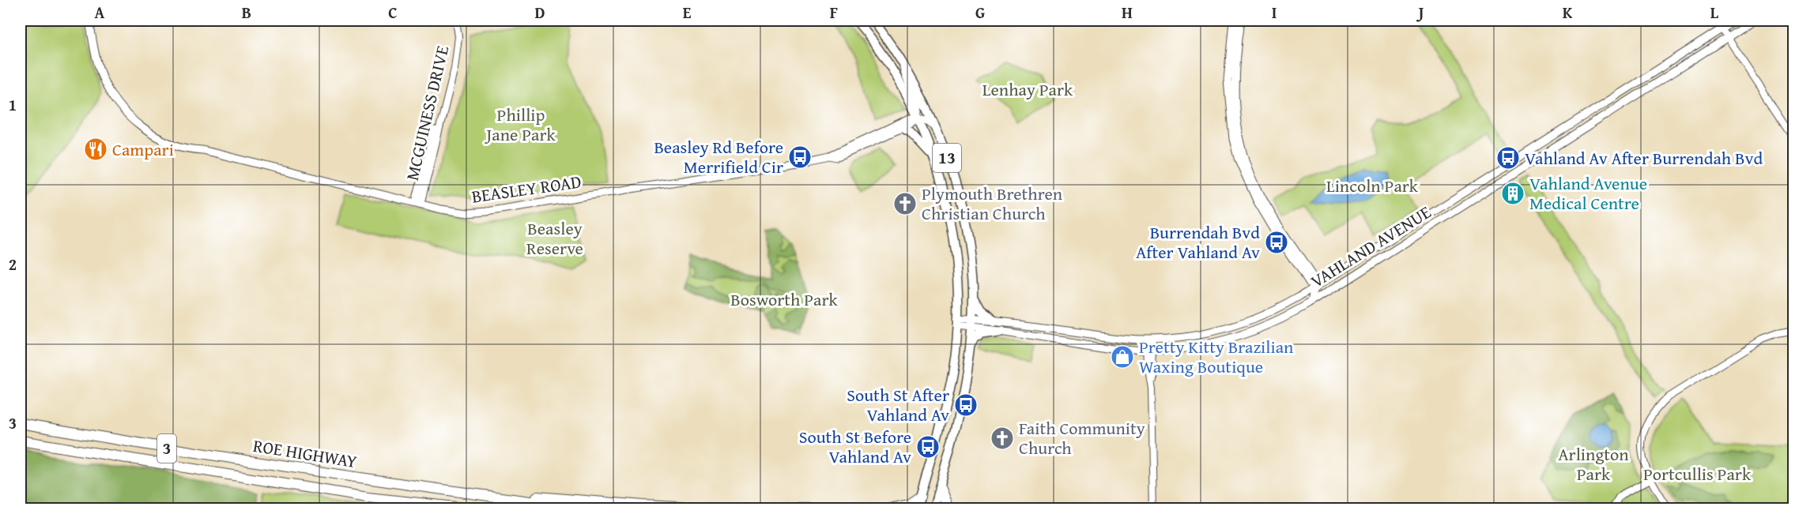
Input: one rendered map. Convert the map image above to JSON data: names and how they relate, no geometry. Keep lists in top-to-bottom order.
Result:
{
  "streets": {
    "highway": ["13", "3", "ROE HIGHWAY"],
    "main road": ["BEASLEY ROAD", "VAHLAND AVENUE"],
    "street": ["MCGUINESS DRIVE"]
  },
  "crossings": [
    ["MCGUINESS DRIVE", "BEASLEY ROAD"],
    ["13", "BEASLEY ROAD"],
    ["13", "VAHLAND AVENUE"]
  ],
  "parks": [
    "Lenhay Park",
    "Phillip Jane Park",
    "Lincoln Park",
    "Beasley Reserve",
    "Bosworth Park",
    "Arlington Park",
    "Portcullis Park"
  ],
  "places": {
    "restaurant": ["Campari"],
    "bus stop": [
      "Beasley Rd Before Merrifield Cir",
      "Vahland Av After Burrendah Bvd",
      "Burrendah Bvd After Vahland Av",
      "South St After Vahland Av",
      "South St Before Vahland Av"
    ],
    "building": ["Vahland Avenue Medical Centre"],
    "church": ["Plymouth Brethren Christian Church", "Faith Community Church"],
    "shop": ["Pretty Kitty Brazilian Waxing Boutique"]
  },
  "grid": {
    "columns": [
      "A",
      "B",
      "C",
      "D",
      "E",
      "F",
      "G",
      "H",
      "I",
      "J",
      "K",
      "L"
    ],
    "rows": ["1", "2", "3"]
  }
}
